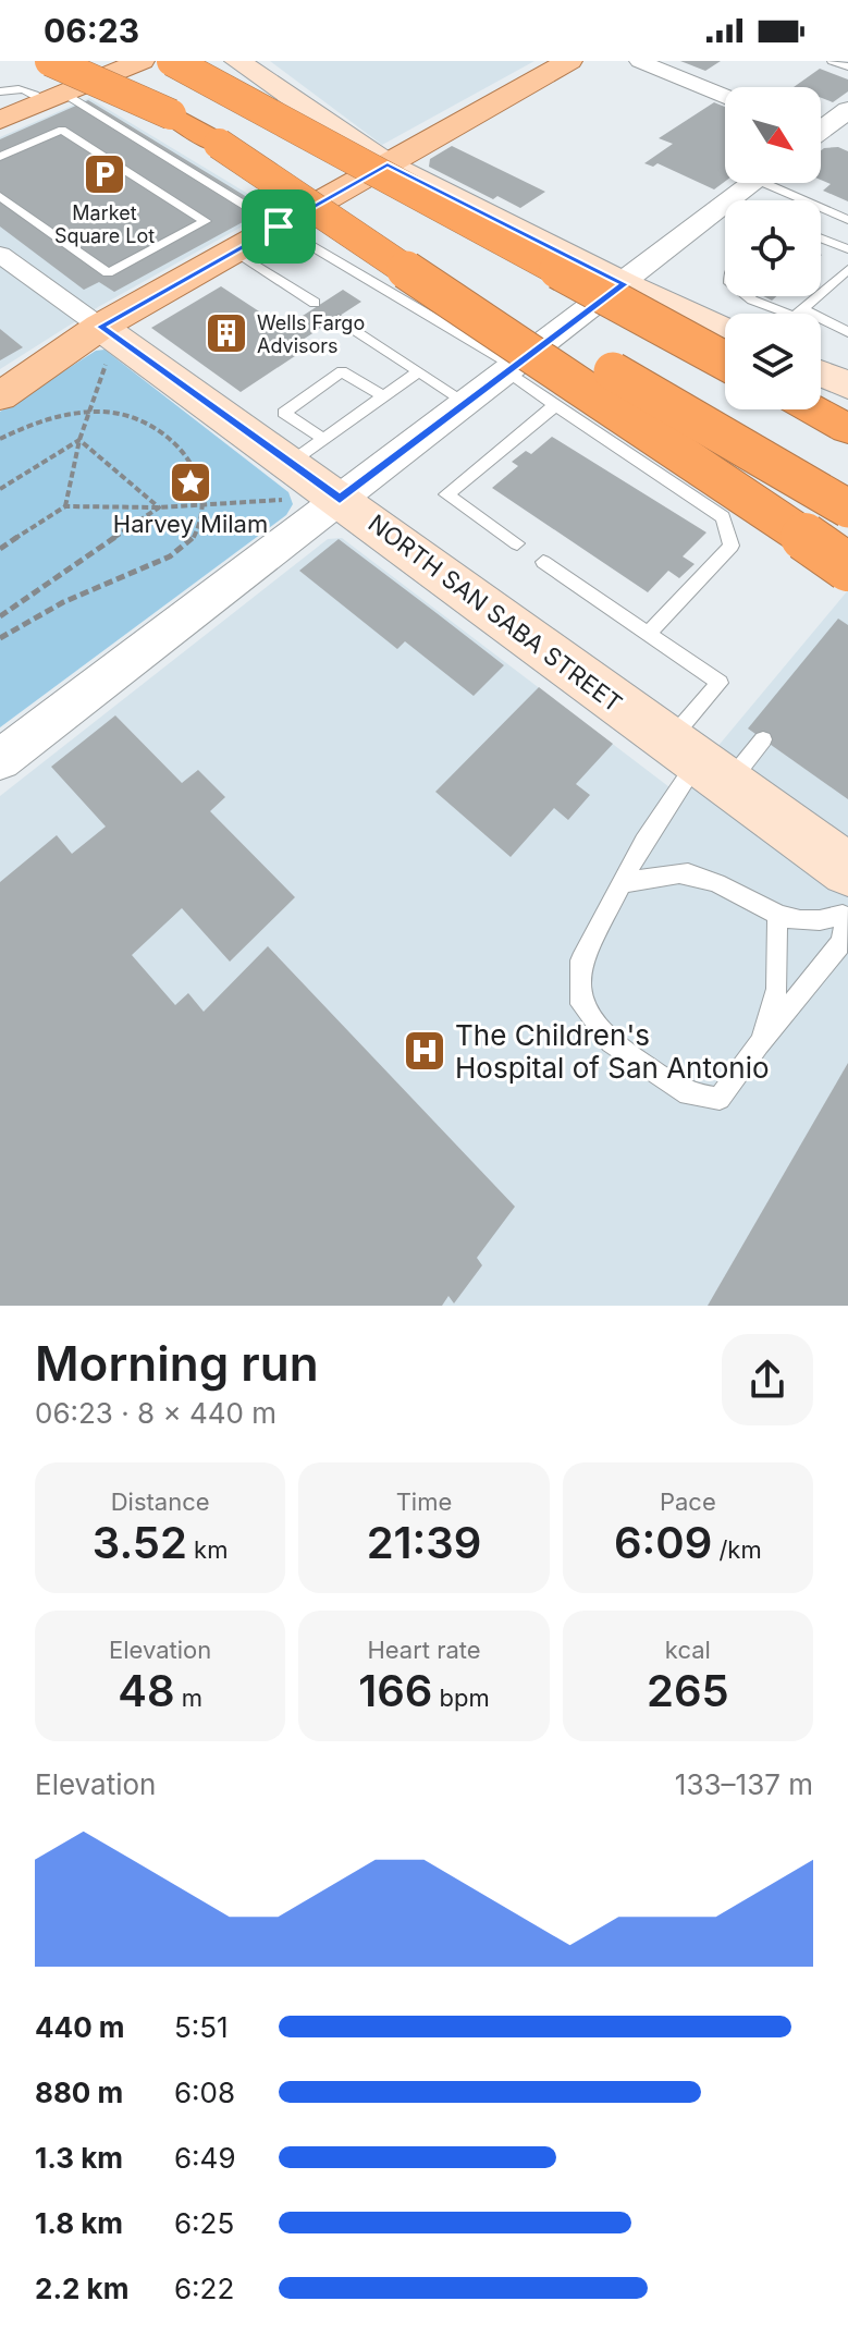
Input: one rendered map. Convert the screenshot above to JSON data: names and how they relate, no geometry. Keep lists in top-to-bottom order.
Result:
{
  "streets": {
    "main road": ["NORTH SAN SABA STREET"]
  },
  "places": {
    "parking": ["Market Square Lot"],
    "building": ["Wells Fargo Advisors"],
    "place": ["Harvey Milam"],
    "hospital": ["The Children's Hospital of San Antonio"]
  },
  "north": "bottom right",
  "page": {
    "status": "06:23",
    "heading": ["Morning run", "06:23 · 8 × 440 m"],
    "stats": [
      ["Distance", "3.52 km"],
      ["Time", "21:39"],
      ["Pace", "6:09 /km"],
      ["Elevation", "48 m"],
      ["Heart rate", "166 bpm"],
      ["kcal", "265"]
    ],
    "chart": ["Elevation", "133–137 m"],
    "list": [
      {
        "name": "440 m",
        "note": "5:51"
      },
      {
        "name": "880 m",
        "note": "6:08"
      },
      {
        "name": "1.3 km",
        "note": "6:49"
      },
      {
        "name": "1.8 km",
        "note": "6:25"
      },
      {
        "name": "2.2 km",
        "note": "6:22"
      }
    ]
  }
}
